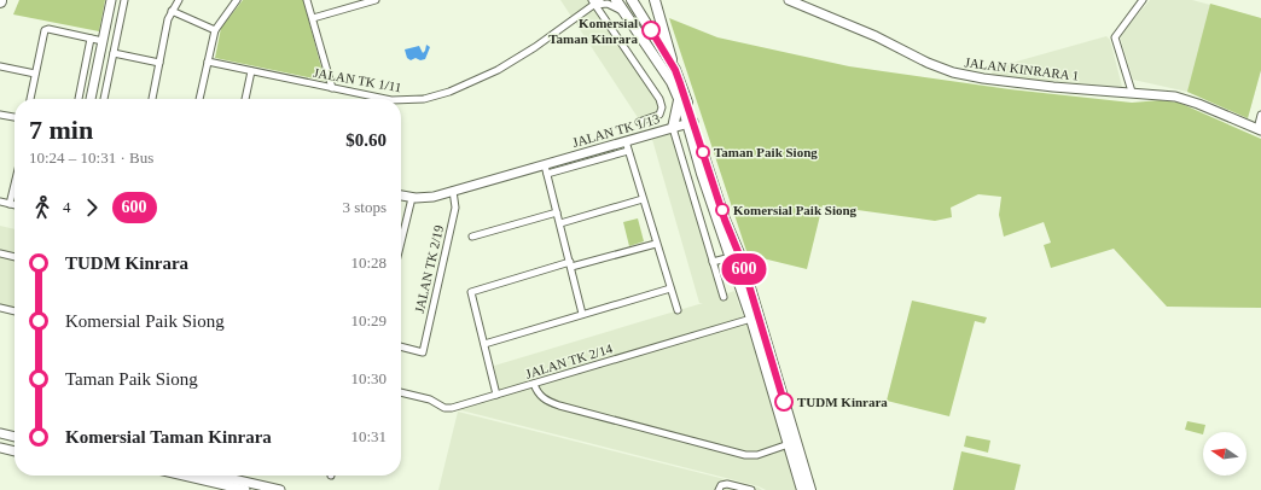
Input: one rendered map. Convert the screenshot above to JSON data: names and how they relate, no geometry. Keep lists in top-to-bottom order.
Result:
{
  "streets": {
    "street": [
      "JALAN KINRARA 1",
      "JALAN TK 1/11",
      "JALAN TK 1/13",
      "JALAN TK 2/19",
      "JALAN TK 2/14"
    ]
  },
  "crossings": [
    ["JALAN TK 1/13", "JALAN TK 2/19"]
  ],
  "places": [
    "Komersial Taman Kinrara",
    "Taman Paik Siong",
    "Komersial Paik Siong",
    "TUDM Kinrara"
  ],
  "lines": ["bus line 600"],
  "north": "left",
  "page": {
    "on_map": "600",
    "heading": ["7 min", "10:24 – 10:31 · Bus", "$0.60"],
    "legs": ["4", "600", "3 stops"],
    "list": [
      {
        "name": "TUDM Kinrara",
        "value": "10:28"
      },
      {
        "name": "Komersial Paik Siong",
        "value": "10:29"
      },
      {
        "name": "Taman Paik Siong",
        "value": "10:30"
      },
      {
        "name": "Komersial Taman Kinrara",
        "value": "10:31"
      }
    ]
  }
}
